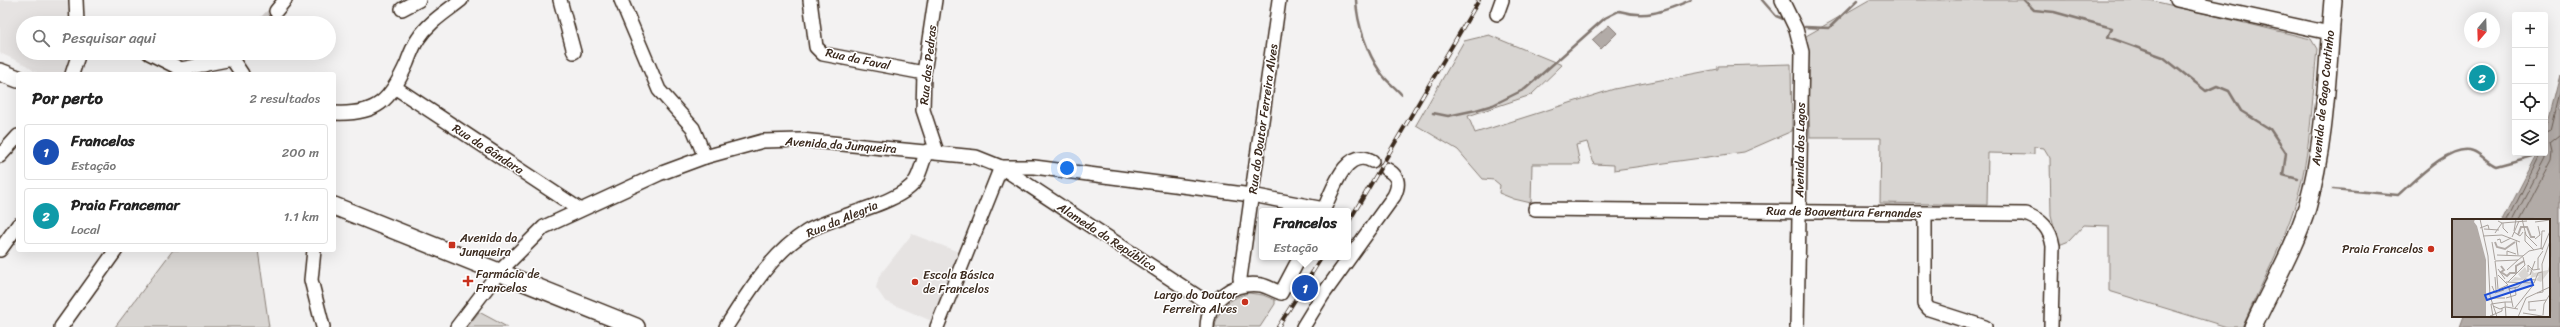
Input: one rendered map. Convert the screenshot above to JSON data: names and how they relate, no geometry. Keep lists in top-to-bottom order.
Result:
{
  "streets": {
    "main road": ["Avenida de Gago Coutinho"],
    "street": [
      "Rua da Faval",
      "Rua das Pedras",
      "Rua do Doutor Ferreira Alves",
      "Avenida da Junqueira",
      "Rua da Gândara",
      "Avenida dos Lagos",
      "Rua de Boaventura Fernandes",
      "Rua da Alegria",
      "Alameda da República"
    ]
  },
  "crossings": [
    ["Rua da Faval", "Rua das Pedras"],
    ["Rua das Pedras", "Avenida da Junqueira"],
    ["Rua das Pedras", "Rua da Alegria"],
    ["Avenida da Junqueira", "Rua da Gândara"],
    ["Avenida da Junqueira", "Rua da Alegria"],
    ["Avenida da Junqueira", "Alameda da República"],
    ["Avenida dos Lagos", "Rua de Boaventura Fernandes"]
  ],
  "places": {
    "transit": ["Avenida da Junqueira"],
    "other": ["Praia Francelos", "Escola Básica de Francelos", "Largo do Doutor Ferreira Alves"],
    "health": ["Farmácia de Francelos"]
  },
  "north": "bottom",
  "page": {
    "map_buttons": ["+", "−"],
    "search": "Pesquisar aqui",
    "pins": ["2", "1"],
    "heading": ["Por perto", "2 resultados"],
    "list": [
      {
        "mark": "1",
        "name": "Francelos",
        "note": "Estação",
        "value": "200 m"
      },
      {
        "mark": "2",
        "name": "Praia Francemar",
        "note": "Local",
        "value": "1.1 km"
      }
    ],
    "popup": ["Francelos", "Estação"]
  }
}
